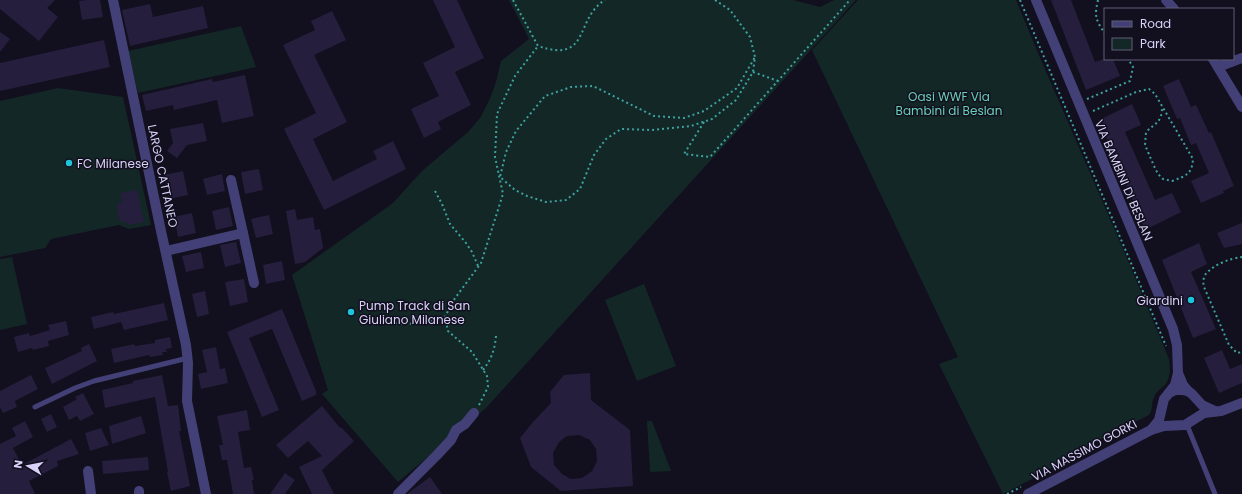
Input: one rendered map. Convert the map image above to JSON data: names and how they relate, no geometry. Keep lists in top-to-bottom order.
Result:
{
  "streets": {
    "street": ["LARGO CATTANEO", "VIA BAMBINI DI BESLAN", "VIA MASSIMO GORKI"]
  },
  "crossings": [
    ["VIA BAMBINI DI BESLAN", "VIA MASSIMO GORKI"]
  ],
  "parks": ["Oasi WWF Via Bambini di Beslan"],
  "places": ["FC Milanese", "Giardini", "Pump Track di San Giuliano Milanese"],
  "legend": ["Road", "Park"],
  "north": "left"
}
